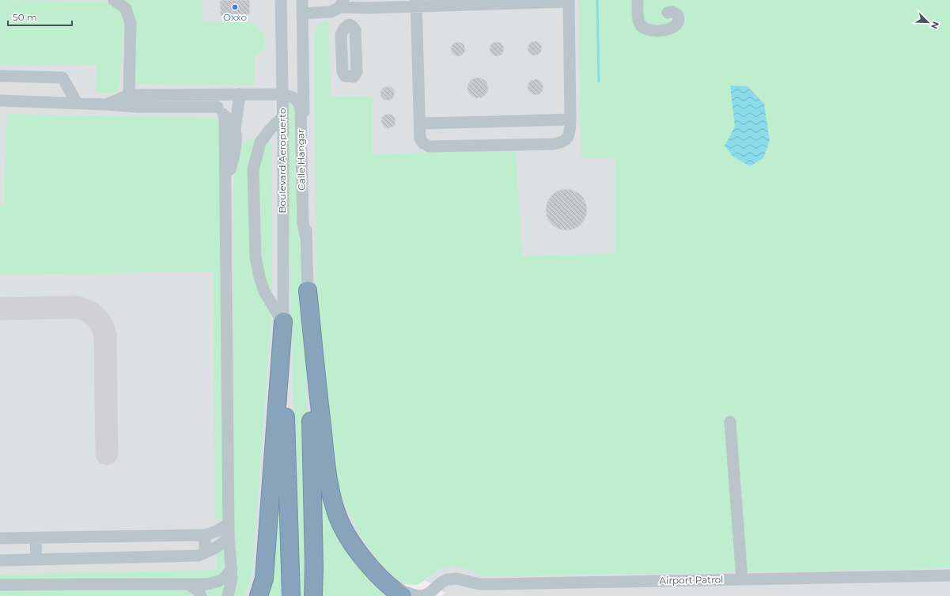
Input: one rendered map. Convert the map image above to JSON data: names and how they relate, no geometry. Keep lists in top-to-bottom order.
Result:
{
  "streets": {
    "street": ["Calle Hangar", "Boulevard Aeropuerto", "Airport Patrol"]
  },
  "crossings": [
    ["Calle Hangar", "Boulevard Aeropuerto"]
  ],
  "places": ["Oxxo"],
  "scale_bar": "50 m",
  "north": "bottom right"
}
